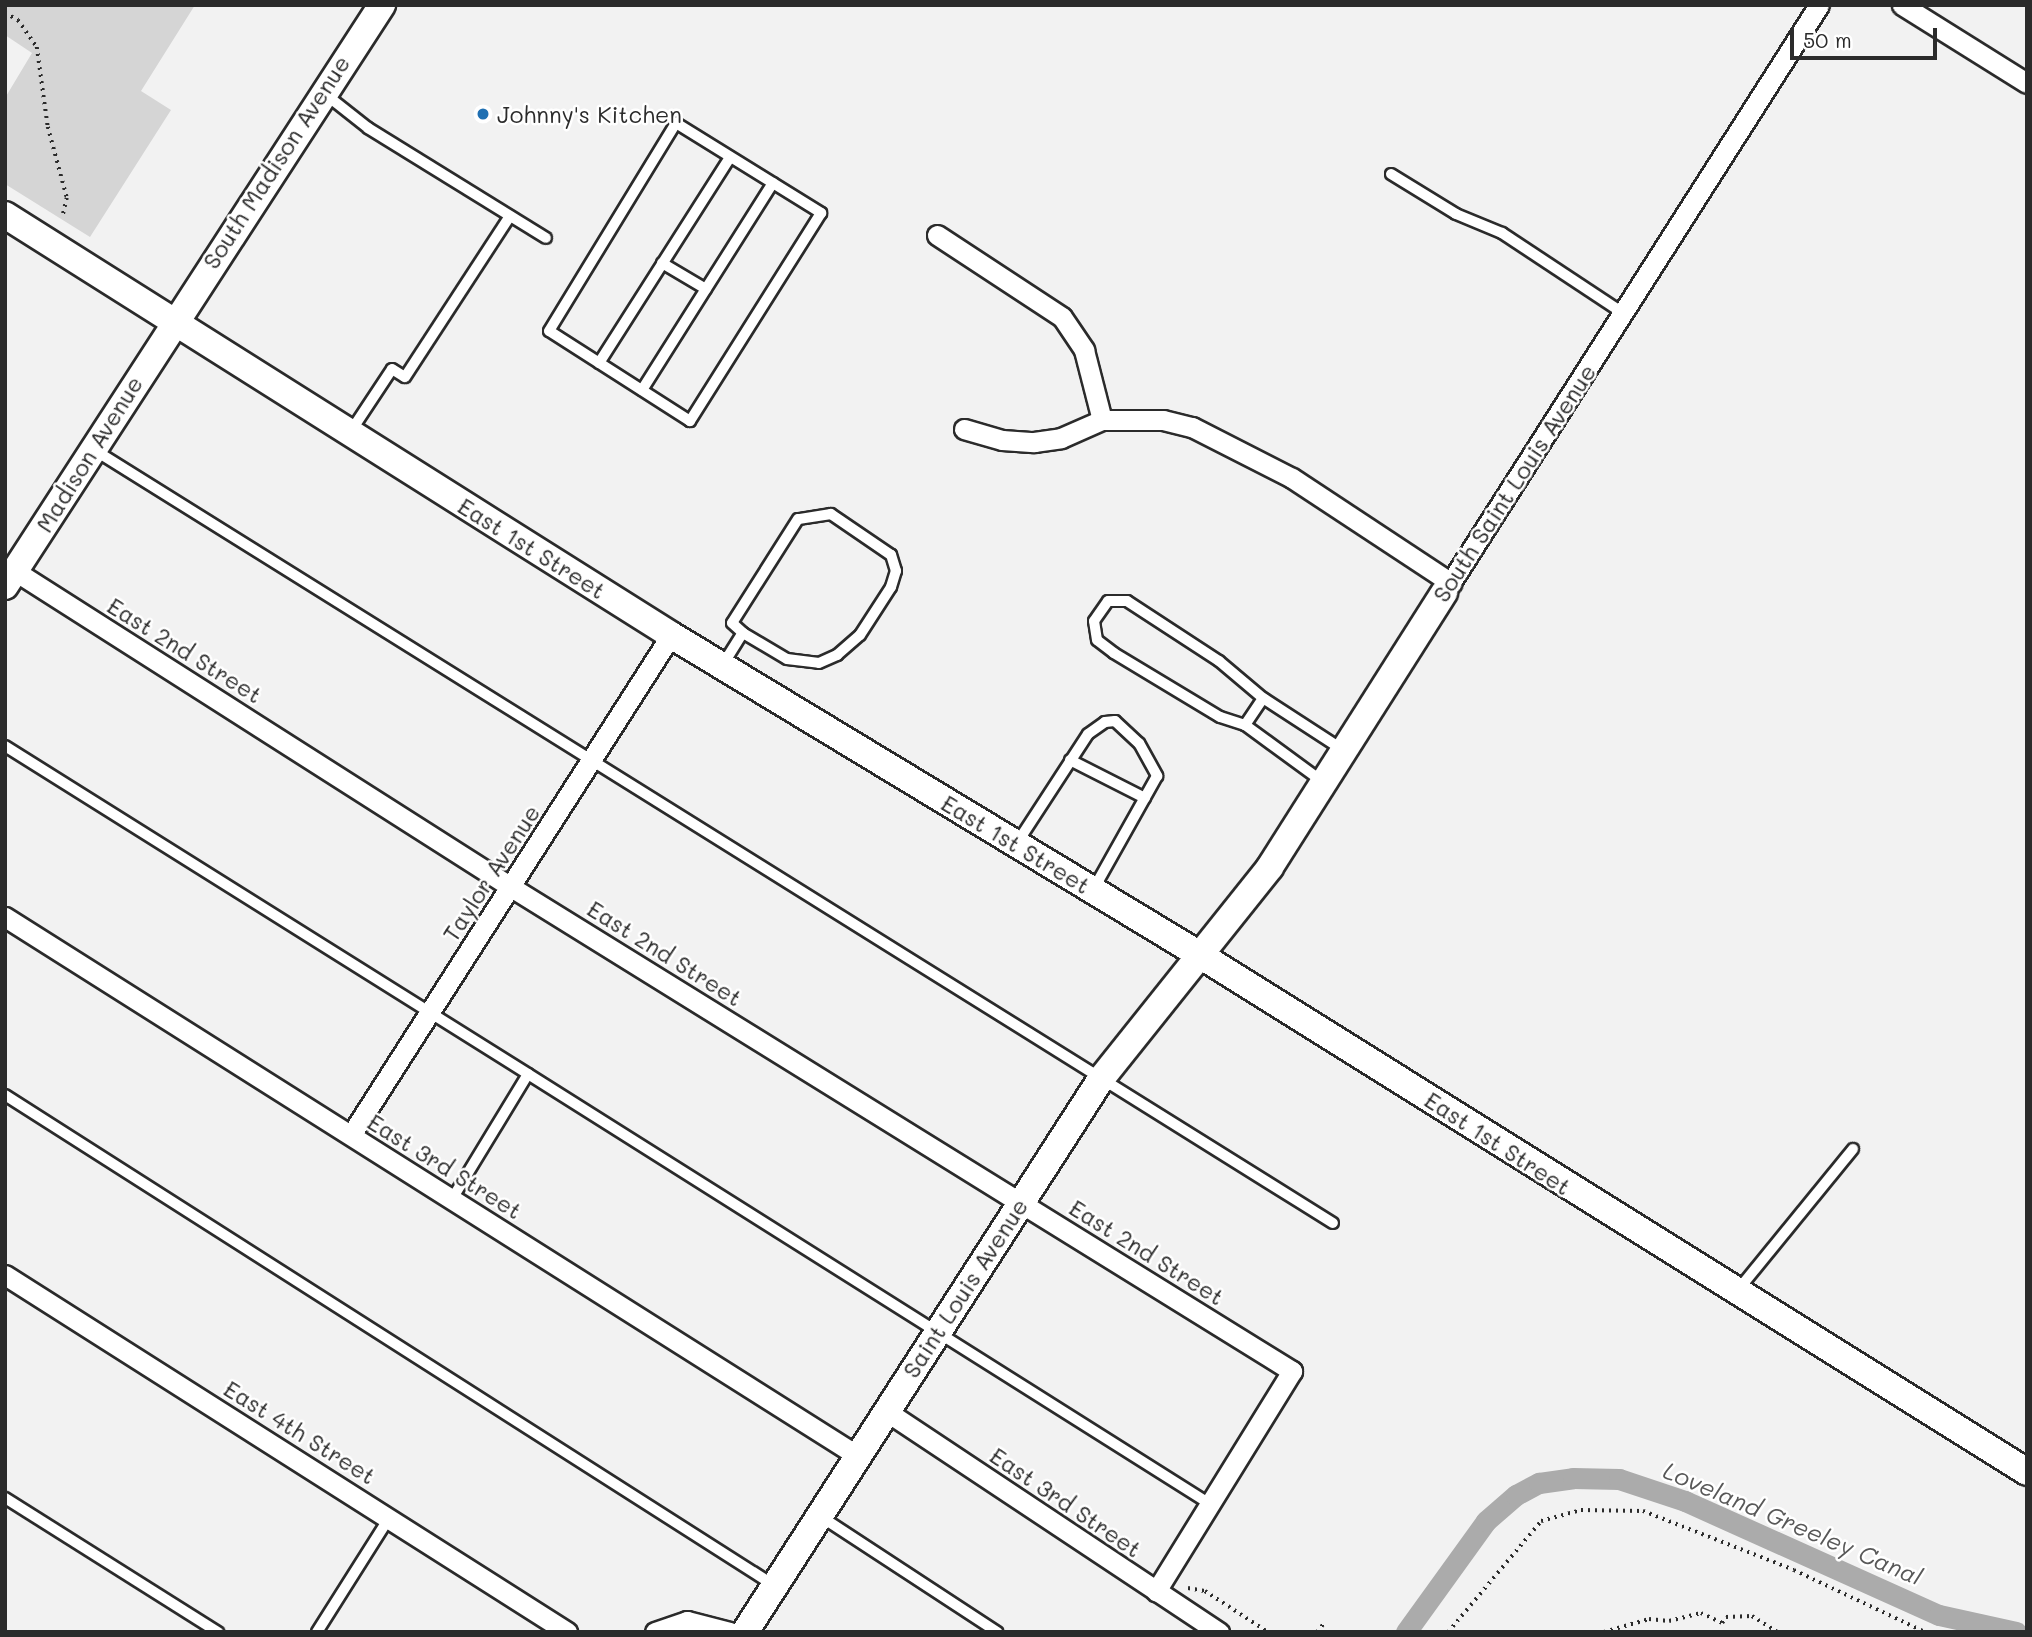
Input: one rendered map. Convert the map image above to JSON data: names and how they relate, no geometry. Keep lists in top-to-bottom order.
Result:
{
  "streets": {
    "main road": [
      "South Madison Avenue",
      "Madison Avenue",
      "South Saint Louis Avenue",
      "East 1st Street",
      "Saint Louis Avenue"
    ],
    "street": [
      "East 2nd Street",
      "Taylor Avenue",
      "East 3rd Street",
      "East 4th Street"
    ]
  },
  "crossings": [
    ["South Madison Avenue", "Madison Avenue"],
    ["South Madison Avenue", "East 1st Street"],
    ["Madison Avenue", "East 1st Street"],
    ["Madison Avenue", "East 2nd Street"],
    ["South Saint Louis Avenue", "East 1st Street"],
    ["South Saint Louis Avenue", "Saint Louis Avenue"],
    ["East 1st Street", "Taylor Avenue"],
    ["East 1st Street", "Saint Louis Avenue"],
    ["East 2nd Street", "Taylor Avenue"],
    ["East 2nd Street", "Saint Louis Avenue"],
    ["Taylor Avenue", "East 3rd Street"],
    ["East 3rd Street", "Saint Louis Avenue"]
  ],
  "water": ["Loveland Greeley Canal"],
  "places": ["Johnny's Kitchen"],
  "scale_bar": "50 m"
}
